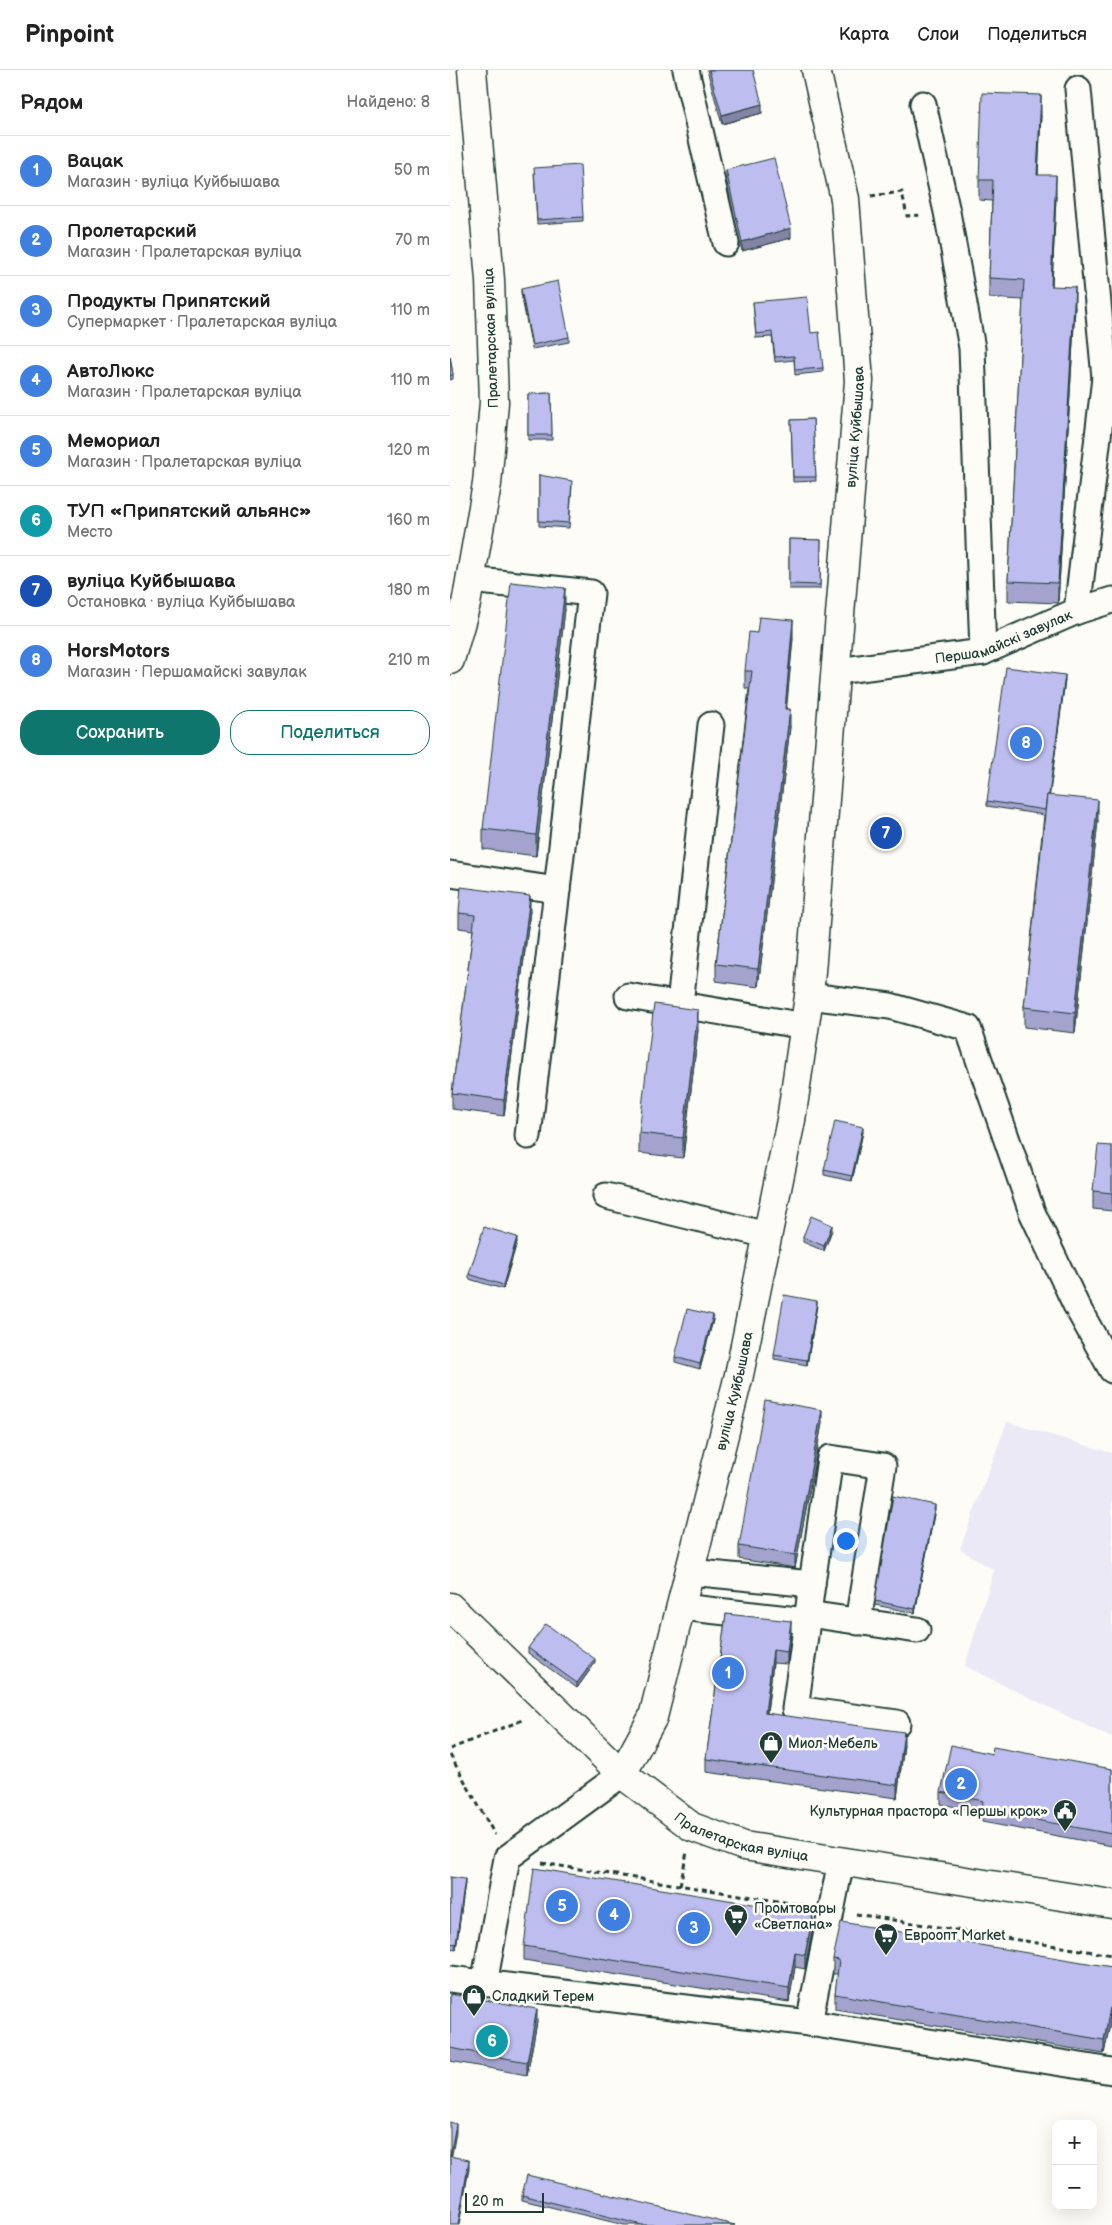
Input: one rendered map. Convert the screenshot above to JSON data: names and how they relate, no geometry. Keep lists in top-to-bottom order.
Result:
{
  "streets": {
    "main road": ["Пралетарская вуліца", "вуліца Куйбышава"],
    "street": ["Першамайскі завулак"]
  },
  "crossings": [
    ["Пралетарская вуліца", "вуліца Куйбышава"],
    ["вуліца Куйбышава", "Першамайскі завулак"]
  ],
  "places": {
    "shop": ["Миол-Мебель", "Сладкий Терем"],
    "public building": ["Культурная прастора «Першы крок»"],
    "supermarket": ["Промтовары «Светлана»", "Евроопт Market"]
  },
  "scale_bar": "20 m",
  "page": {
    "header": "Pinpoint",
    "nav": ["Карта", "Слои", "Поделиться"],
    "heading": ["Рядом", "Найдено: 8"],
    "list": [
      {
        "mark": "1",
        "name": "Вацак",
        "note": "Магазин · вуліца Куйбышава",
        "value": "50 m"
      },
      {
        "mark": "2",
        "name": "Пролетарский",
        "note": "Магазин · Пралетарская вуліца",
        "value": "70 m"
      },
      {
        "mark": "3",
        "name": "Продукты Припятский",
        "note": "Супермаркет · Пралетарская вуліца",
        "value": "110 m"
      },
      {
        "mark": "4",
        "name": "АвтоЛюкс",
        "note": "Магазин · Пралетарская вуліца",
        "value": "110 m"
      },
      {
        "mark": "5",
        "name": "Мемориал",
        "note": "Магазин · Пралетарская вуліца",
        "value": "120 m"
      },
      {
        "mark": "6",
        "name": "ТУП «Припятский альянс»",
        "note": "Место",
        "value": "160 m"
      },
      {
        "mark": "7",
        "name": "вуліца Куйбышава",
        "note": "Остановка · вуліца Куйбышава",
        "value": "180 m"
      },
      {
        "mark": "8",
        "name": "HorsMotors",
        "note": "Магазин · Першамайскі завулак",
        "value": "210 m"
      }
    ],
    "buttons": ["Сохранить", "Поделиться"],
    "pins": [
      "8",
      "7",
      "1",
      "2",
      "5",
      "4",
      "3",
      "6"
    ],
    "map_buttons": ["+", "−"],
    "scale": "20 m"
  }
}
